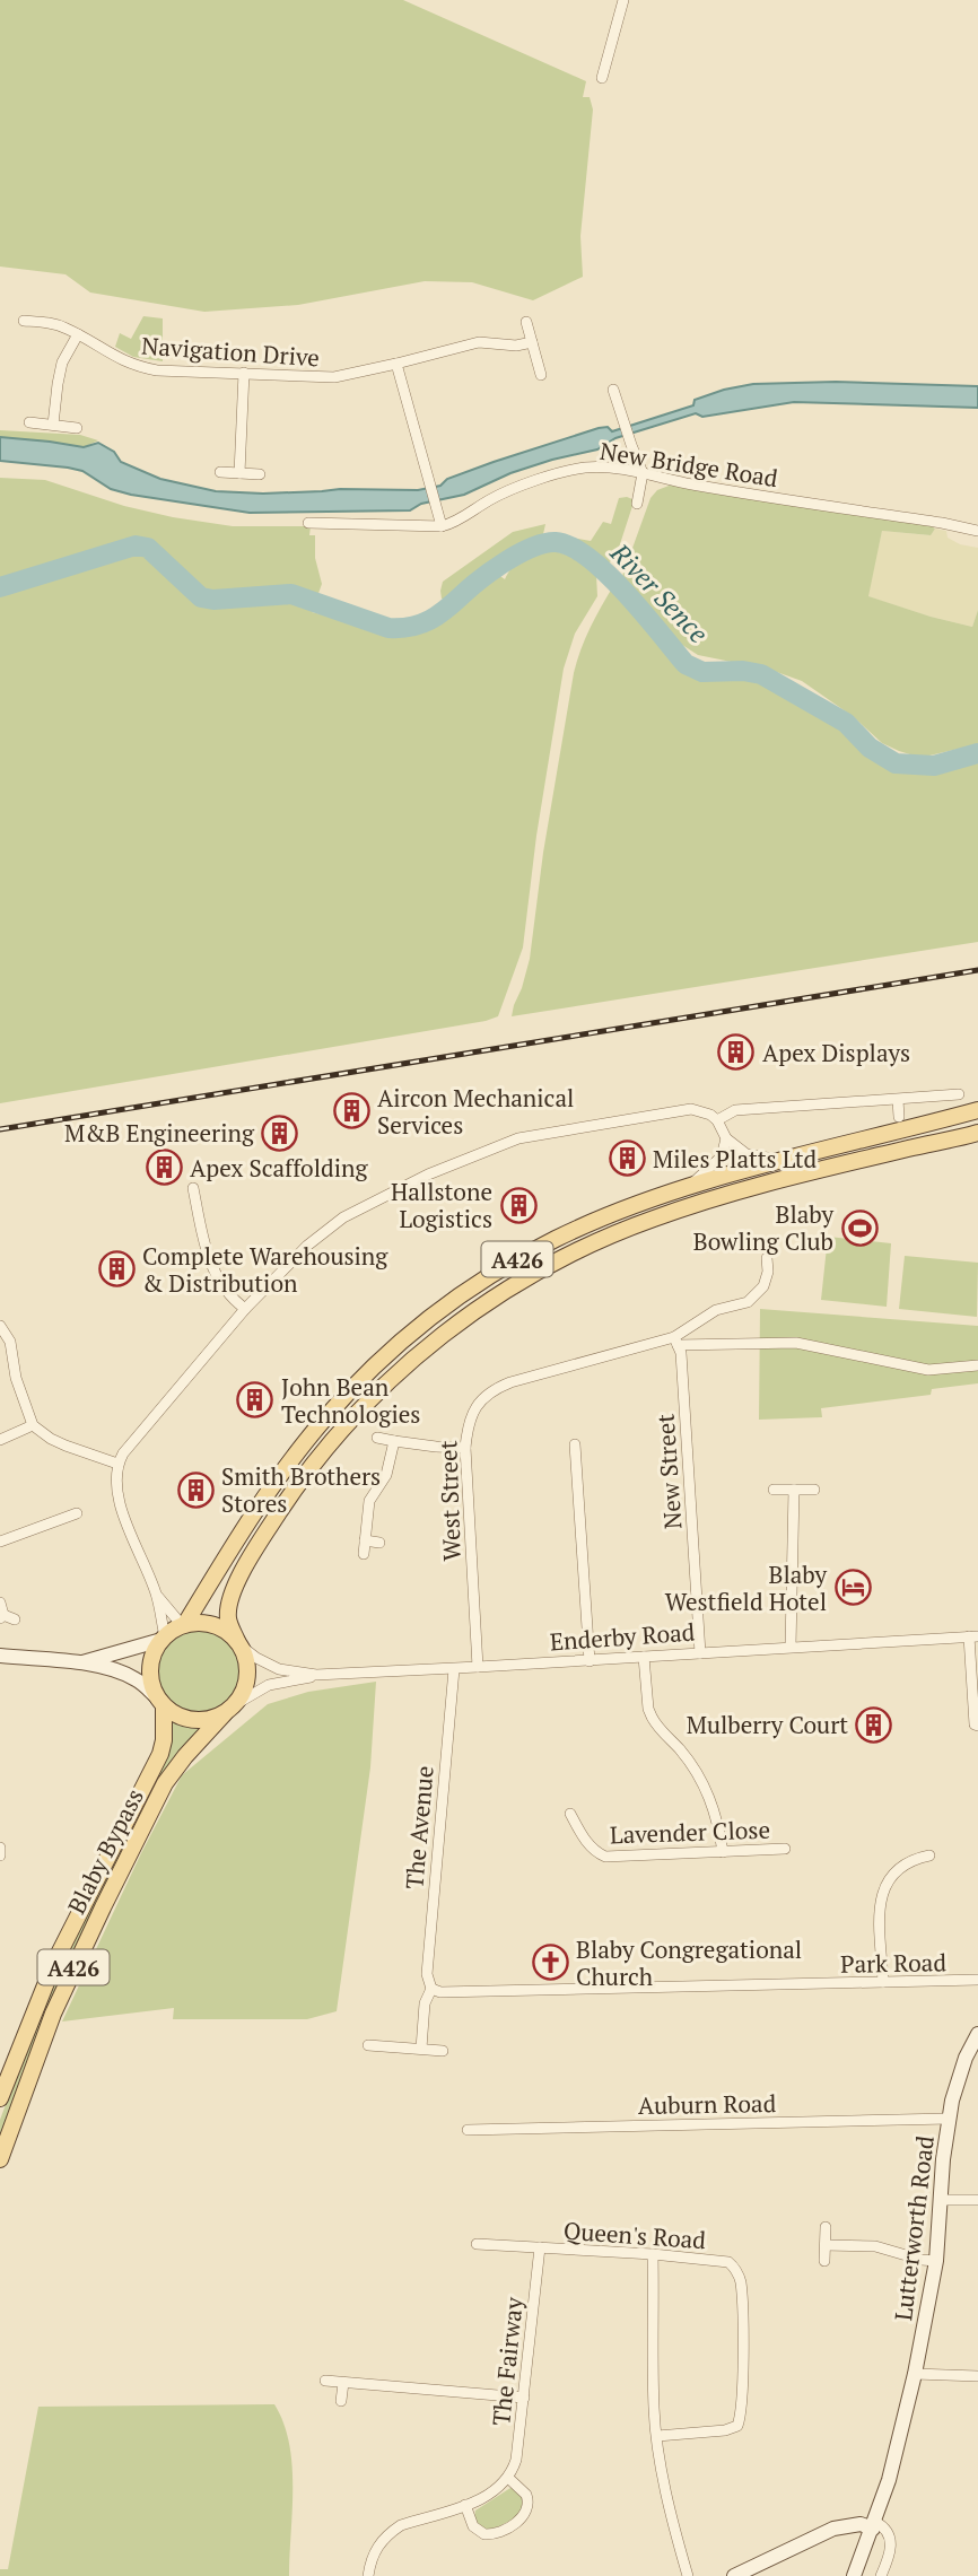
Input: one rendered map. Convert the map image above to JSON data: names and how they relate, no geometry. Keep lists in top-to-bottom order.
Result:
{
  "streets": {
    "main road": ["A426", "Blaby Bypass"],
    "street": [
      "Navigation Drive",
      "New Bridge Road",
      "New Street",
      "West Street",
      "Enderby Road",
      "The Avenue",
      "Lavender Close",
      "Park Road",
      "Auburn Road",
      "Lutterworth Road",
      "Queen's Road",
      "The Fairway"
    ]
  },
  "crossings": [
    ["A426", "Enderby Road"],
    ["A426", "Blaby Bypass"],
    ["New Street", "West Street"],
    ["New Street", "Enderby Road"],
    ["West Street", "Enderby Road"],
    ["Enderby Road", "The Avenue"],
    ["Enderby Road", "Blaby Bypass"],
    ["The Avenue", "Park Road"],
    ["Auburn Road", "Lutterworth Road"],
    ["Queen's Road", "The Fairway"]
  ],
  "water": ["River Sence"],
  "places": {
    "building": [
      "Apex Displays",
      "Aircon Mechanical Services",
      "M&B Engineering",
      "Miles Platts Ltd",
      "Apex Scaffolding",
      "Hallstone Logistics",
      "Complete Warehousing & Distribution",
      "John Bean Technologies",
      "Smith Brothers Stores",
      "Mulberry Court"
    ],
    "sports": ["Blaby Bowling Club"],
    "hotel": ["Blaby Westfield Hotel"],
    "church": ["Blaby Congregational Church"]
  }
}
